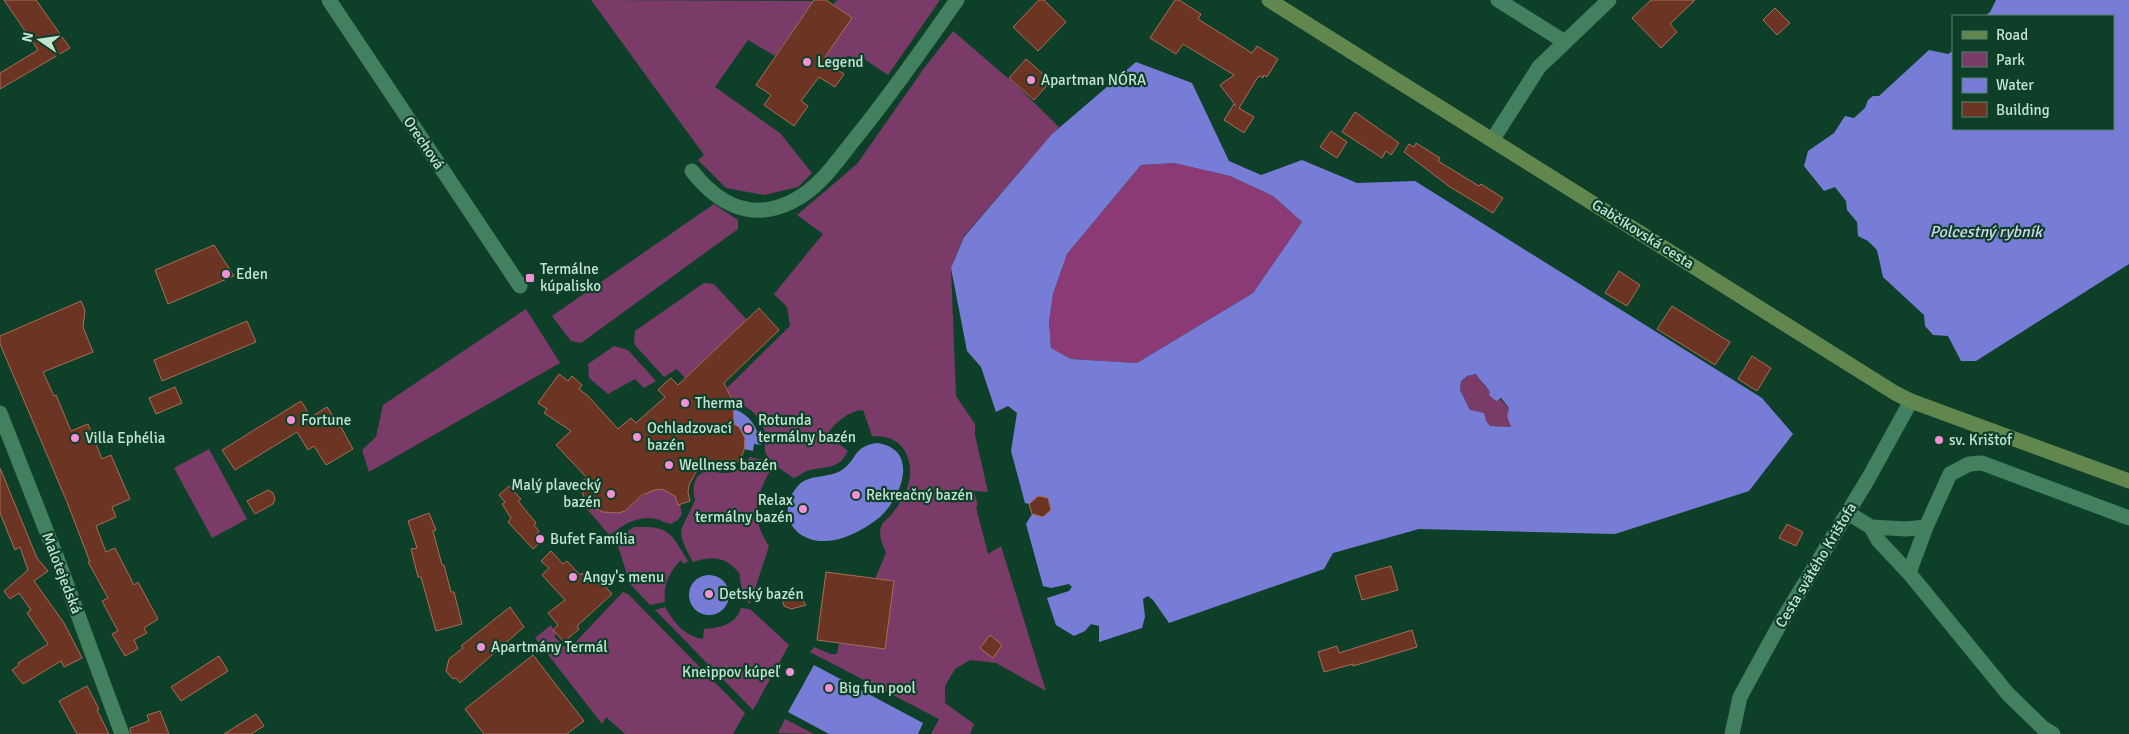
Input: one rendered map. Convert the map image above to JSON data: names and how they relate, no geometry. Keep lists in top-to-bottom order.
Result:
{
  "streets": {
    "main road": ["Gabčíkovská cesta"],
    "street": ["Orechová", "Cesta svätého Krištofa", "Malotejedská"]
  },
  "crossings": [
    ["Gabčíkovská cesta", "Cesta svätého Krištofa"]
  ],
  "water": ["Polcestný rybník"],
  "places": {
    "other": [
      "Legend",
      "Apartman NÓRA",
      "Eden",
      "Therma",
      "Fortune",
      "Rotunda termálny bazén",
      "Ochladzovací bazén",
      "Villa Ephélia",
      "sv. Krištof",
      "Wellness bazén",
      "Malý plavecký bazén",
      "Rekreačný bazén",
      "Relax termálny bazén",
      "Bufet Família",
      "Angy's menu",
      "Detský bazén",
      "Apartmány Termál",
      "Kneippov kúpeľ",
      "Big fun pool"
    ],
    "transit": ["Termálne kúpalisko"]
  },
  "legend": [
    "Road",
    "Park",
    "Water",
    "Building"
  ],
  "north": "left"
}
